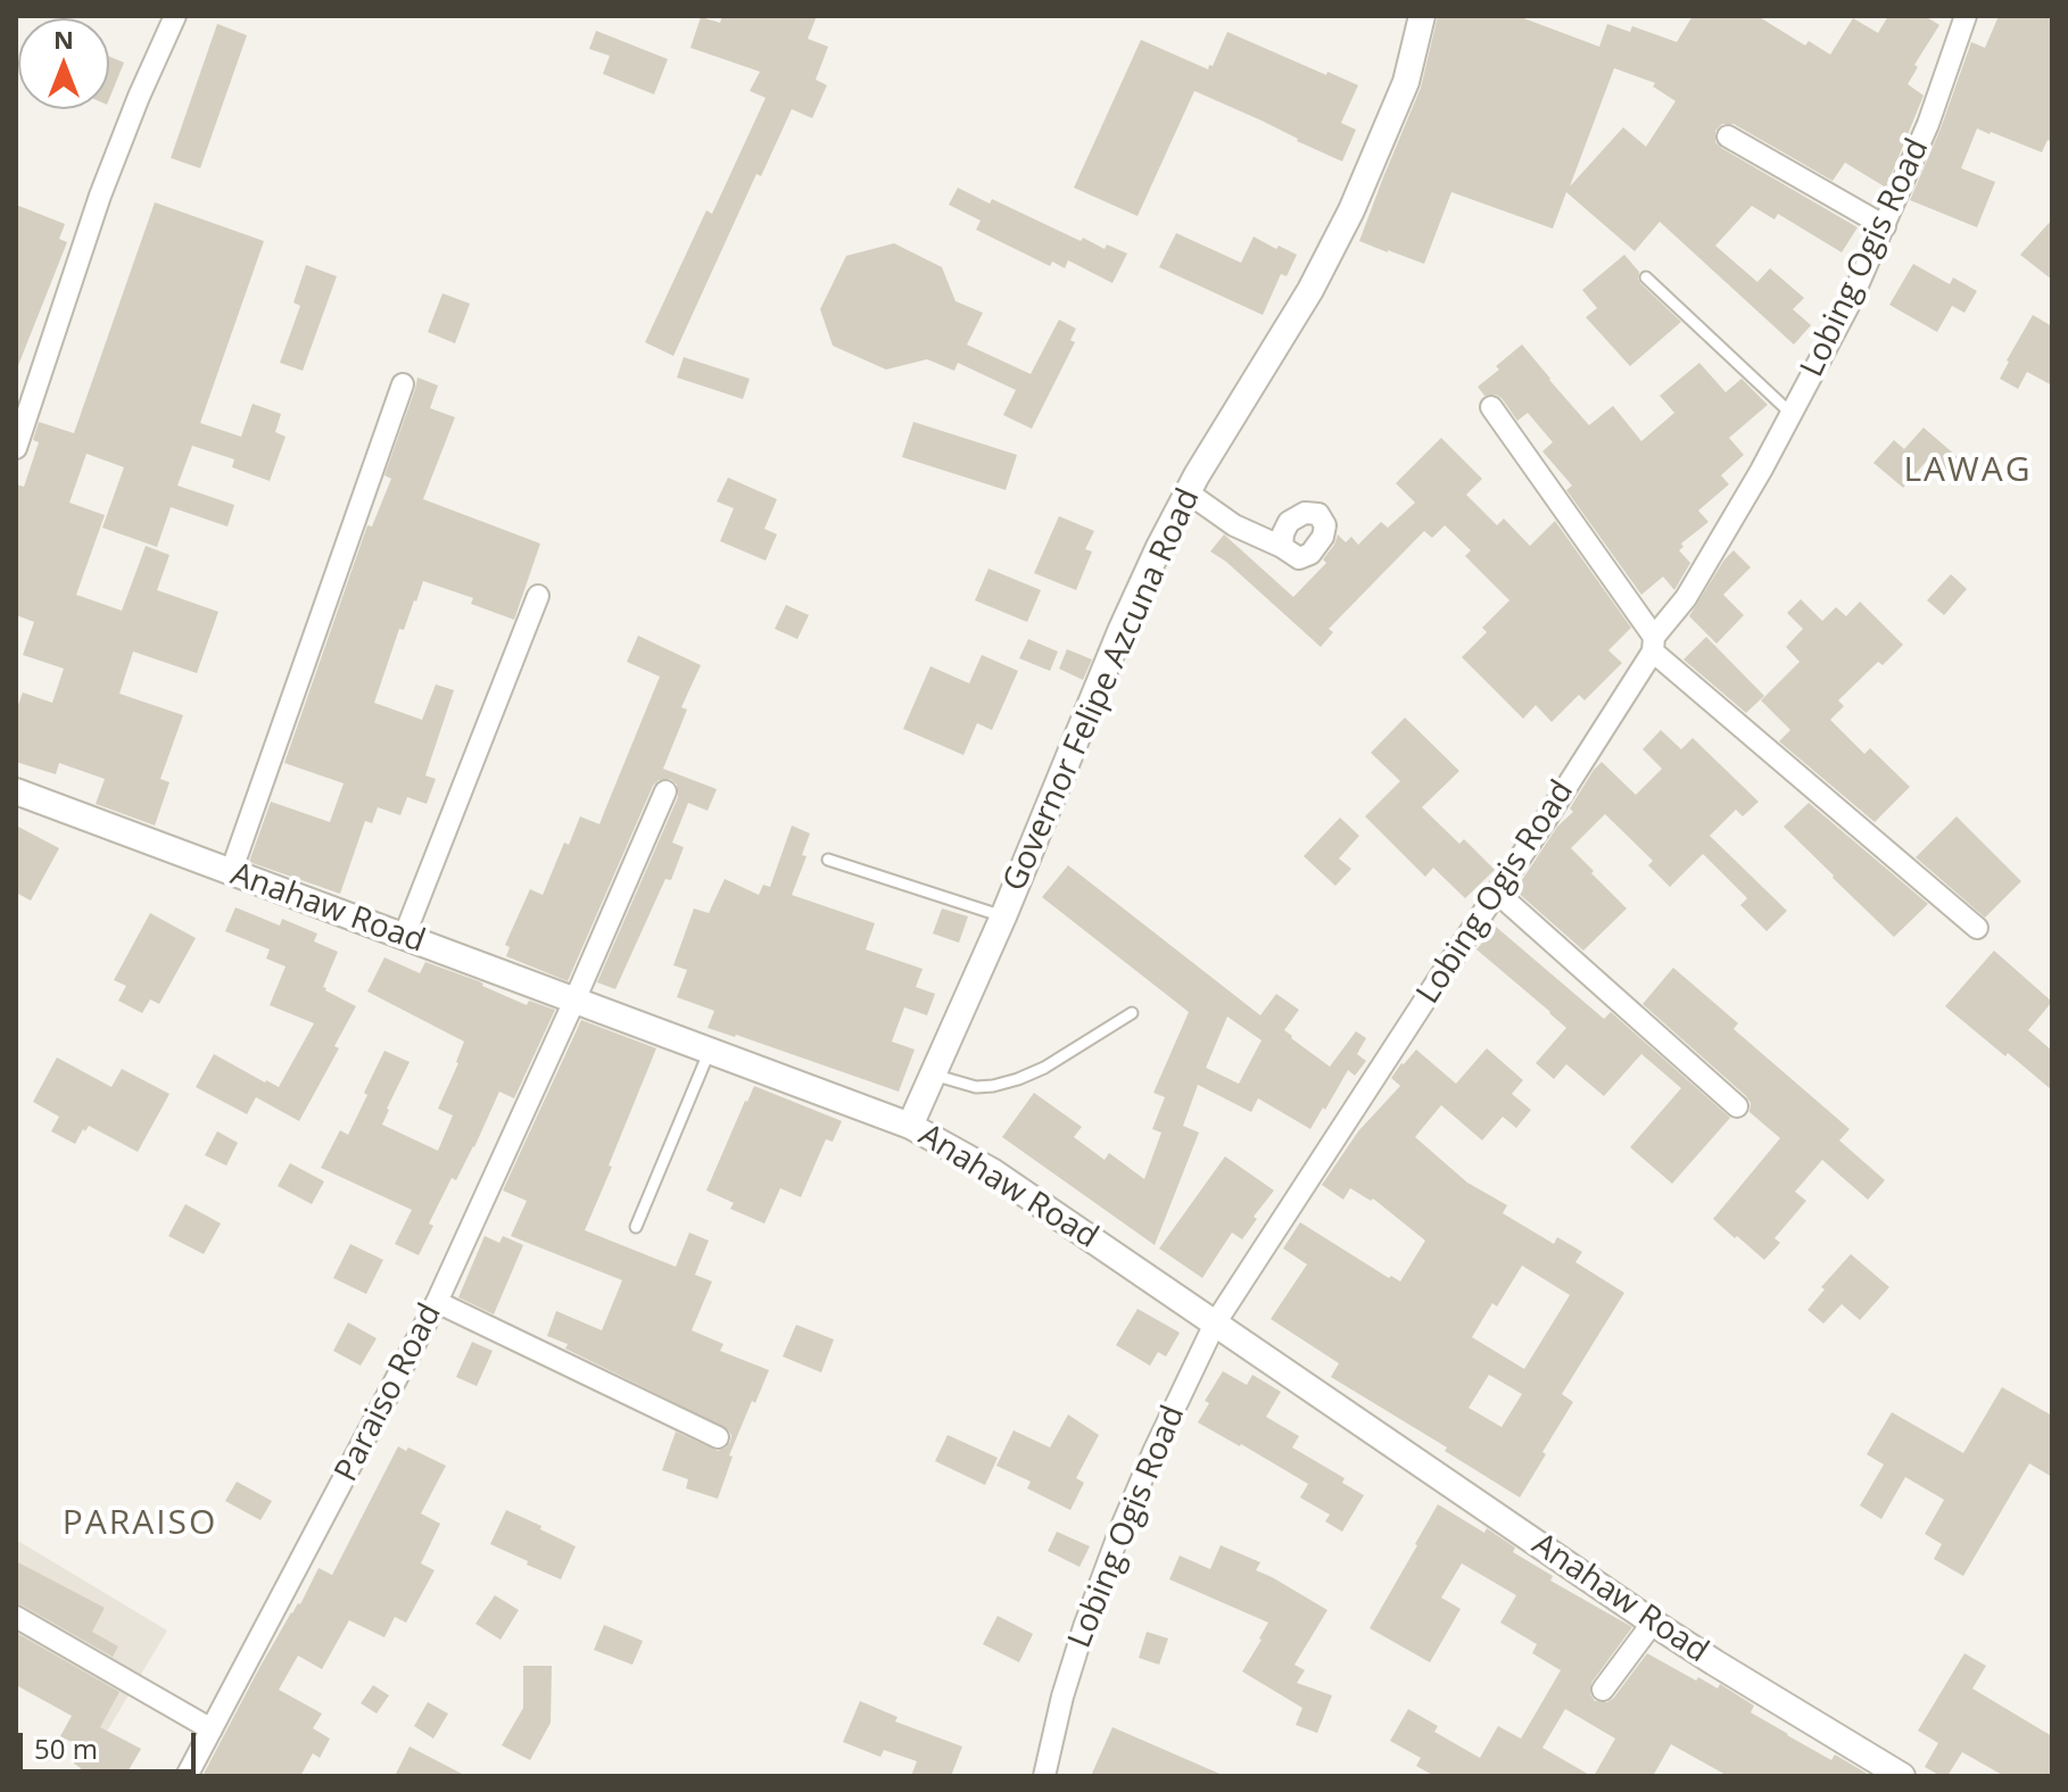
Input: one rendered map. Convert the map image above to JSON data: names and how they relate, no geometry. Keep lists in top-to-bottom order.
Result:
{
  "streets": {
    "street": [
      "Lobing Ogis Road",
      "Governor Felipe Azcuna Road",
      "Anahaw Road",
      "Paraiso Road"
    ]
  },
  "crossings": [
    ["Lobing Ogis Road", "Anahaw Road"],
    ["Governor Felipe Azcuna Road", "Anahaw Road"],
    ["Anahaw Road", "Paraiso Road"]
  ],
  "districts": ["LAWAG", "PARAISO"],
  "scale_bar": "50 m",
  "north": "top"
}
